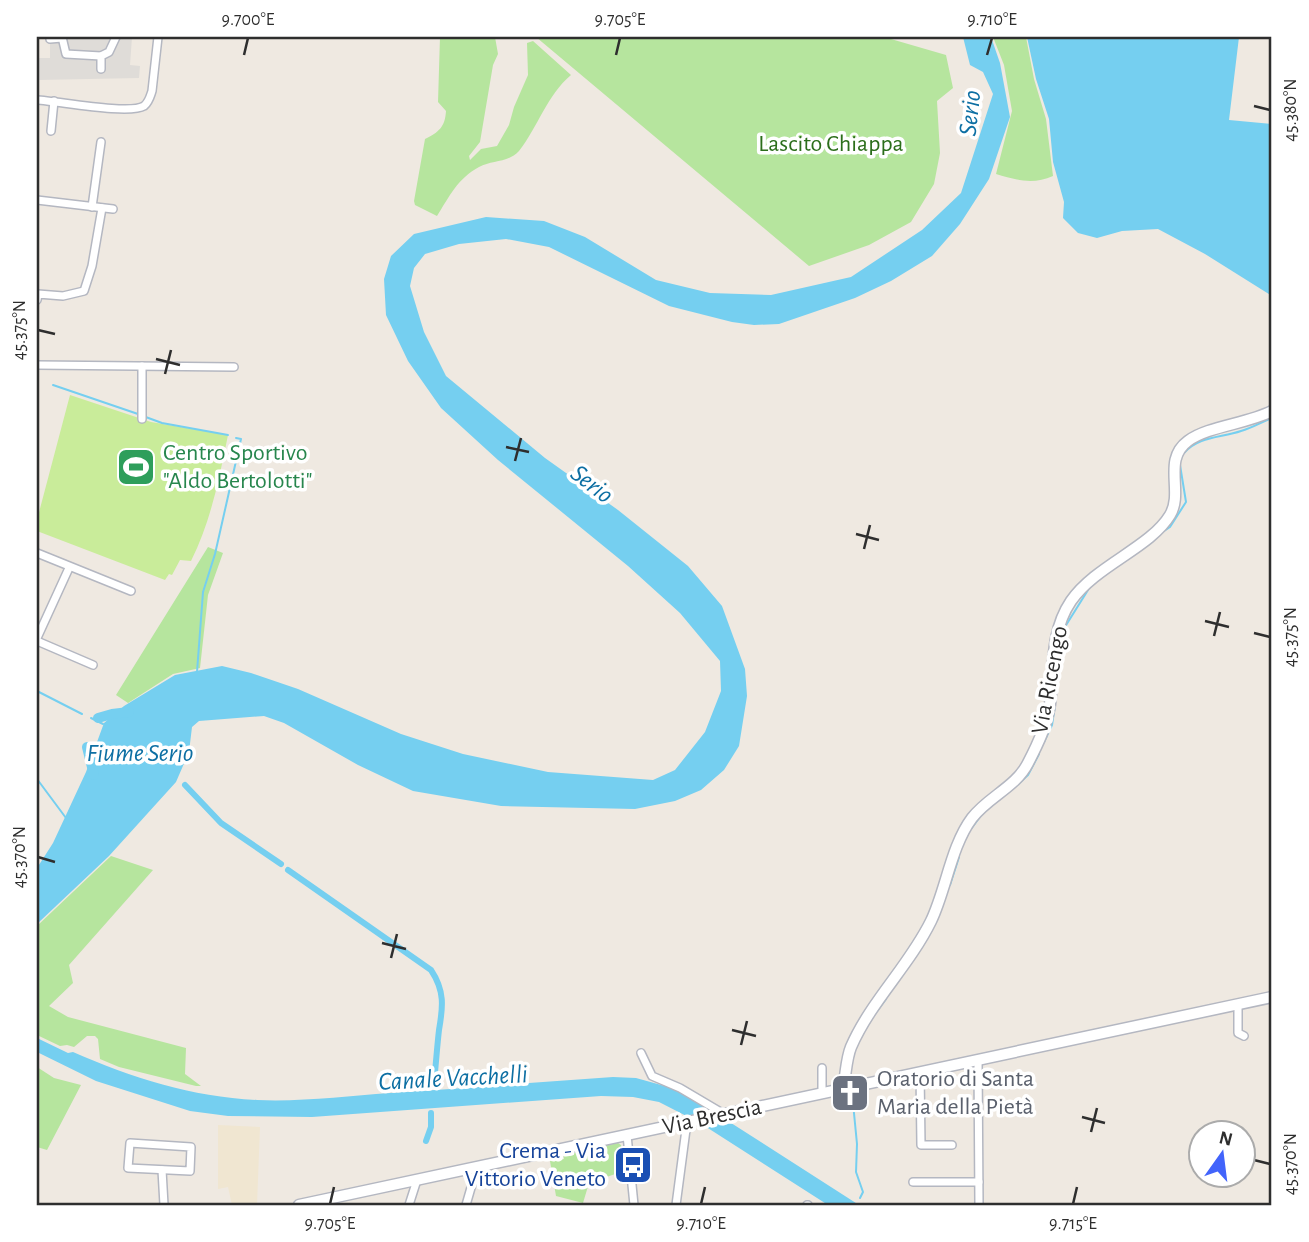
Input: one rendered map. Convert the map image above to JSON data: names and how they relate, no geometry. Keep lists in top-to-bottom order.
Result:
{
  "streets": {
    "street": ["Via Ricengo", "Via Brescia"]
  },
  "crossings": [
    ["Via Ricengo", "Via Brescia"]
  ],
  "water": ["Serio", "Fiume Serio", "Canale Vacchelli"],
  "parks": ["Lascito Chiappa"],
  "places": {
    "sports": ["Centro Sportivo \"Aldo Bertolotti\""],
    "church": ["Oratorio di Santa Maria della Pietà"],
    "bus stop": ["Crema - Via Vittorio Veneto"]
  },
  "north": "top",
  "coordinates": [
    "9.700°E",
    "9.705°E",
    "9.710°E",
    "45.380°N",
    "45.375°N",
    "45.370°N",
    "9.715°E"
  ]
}
